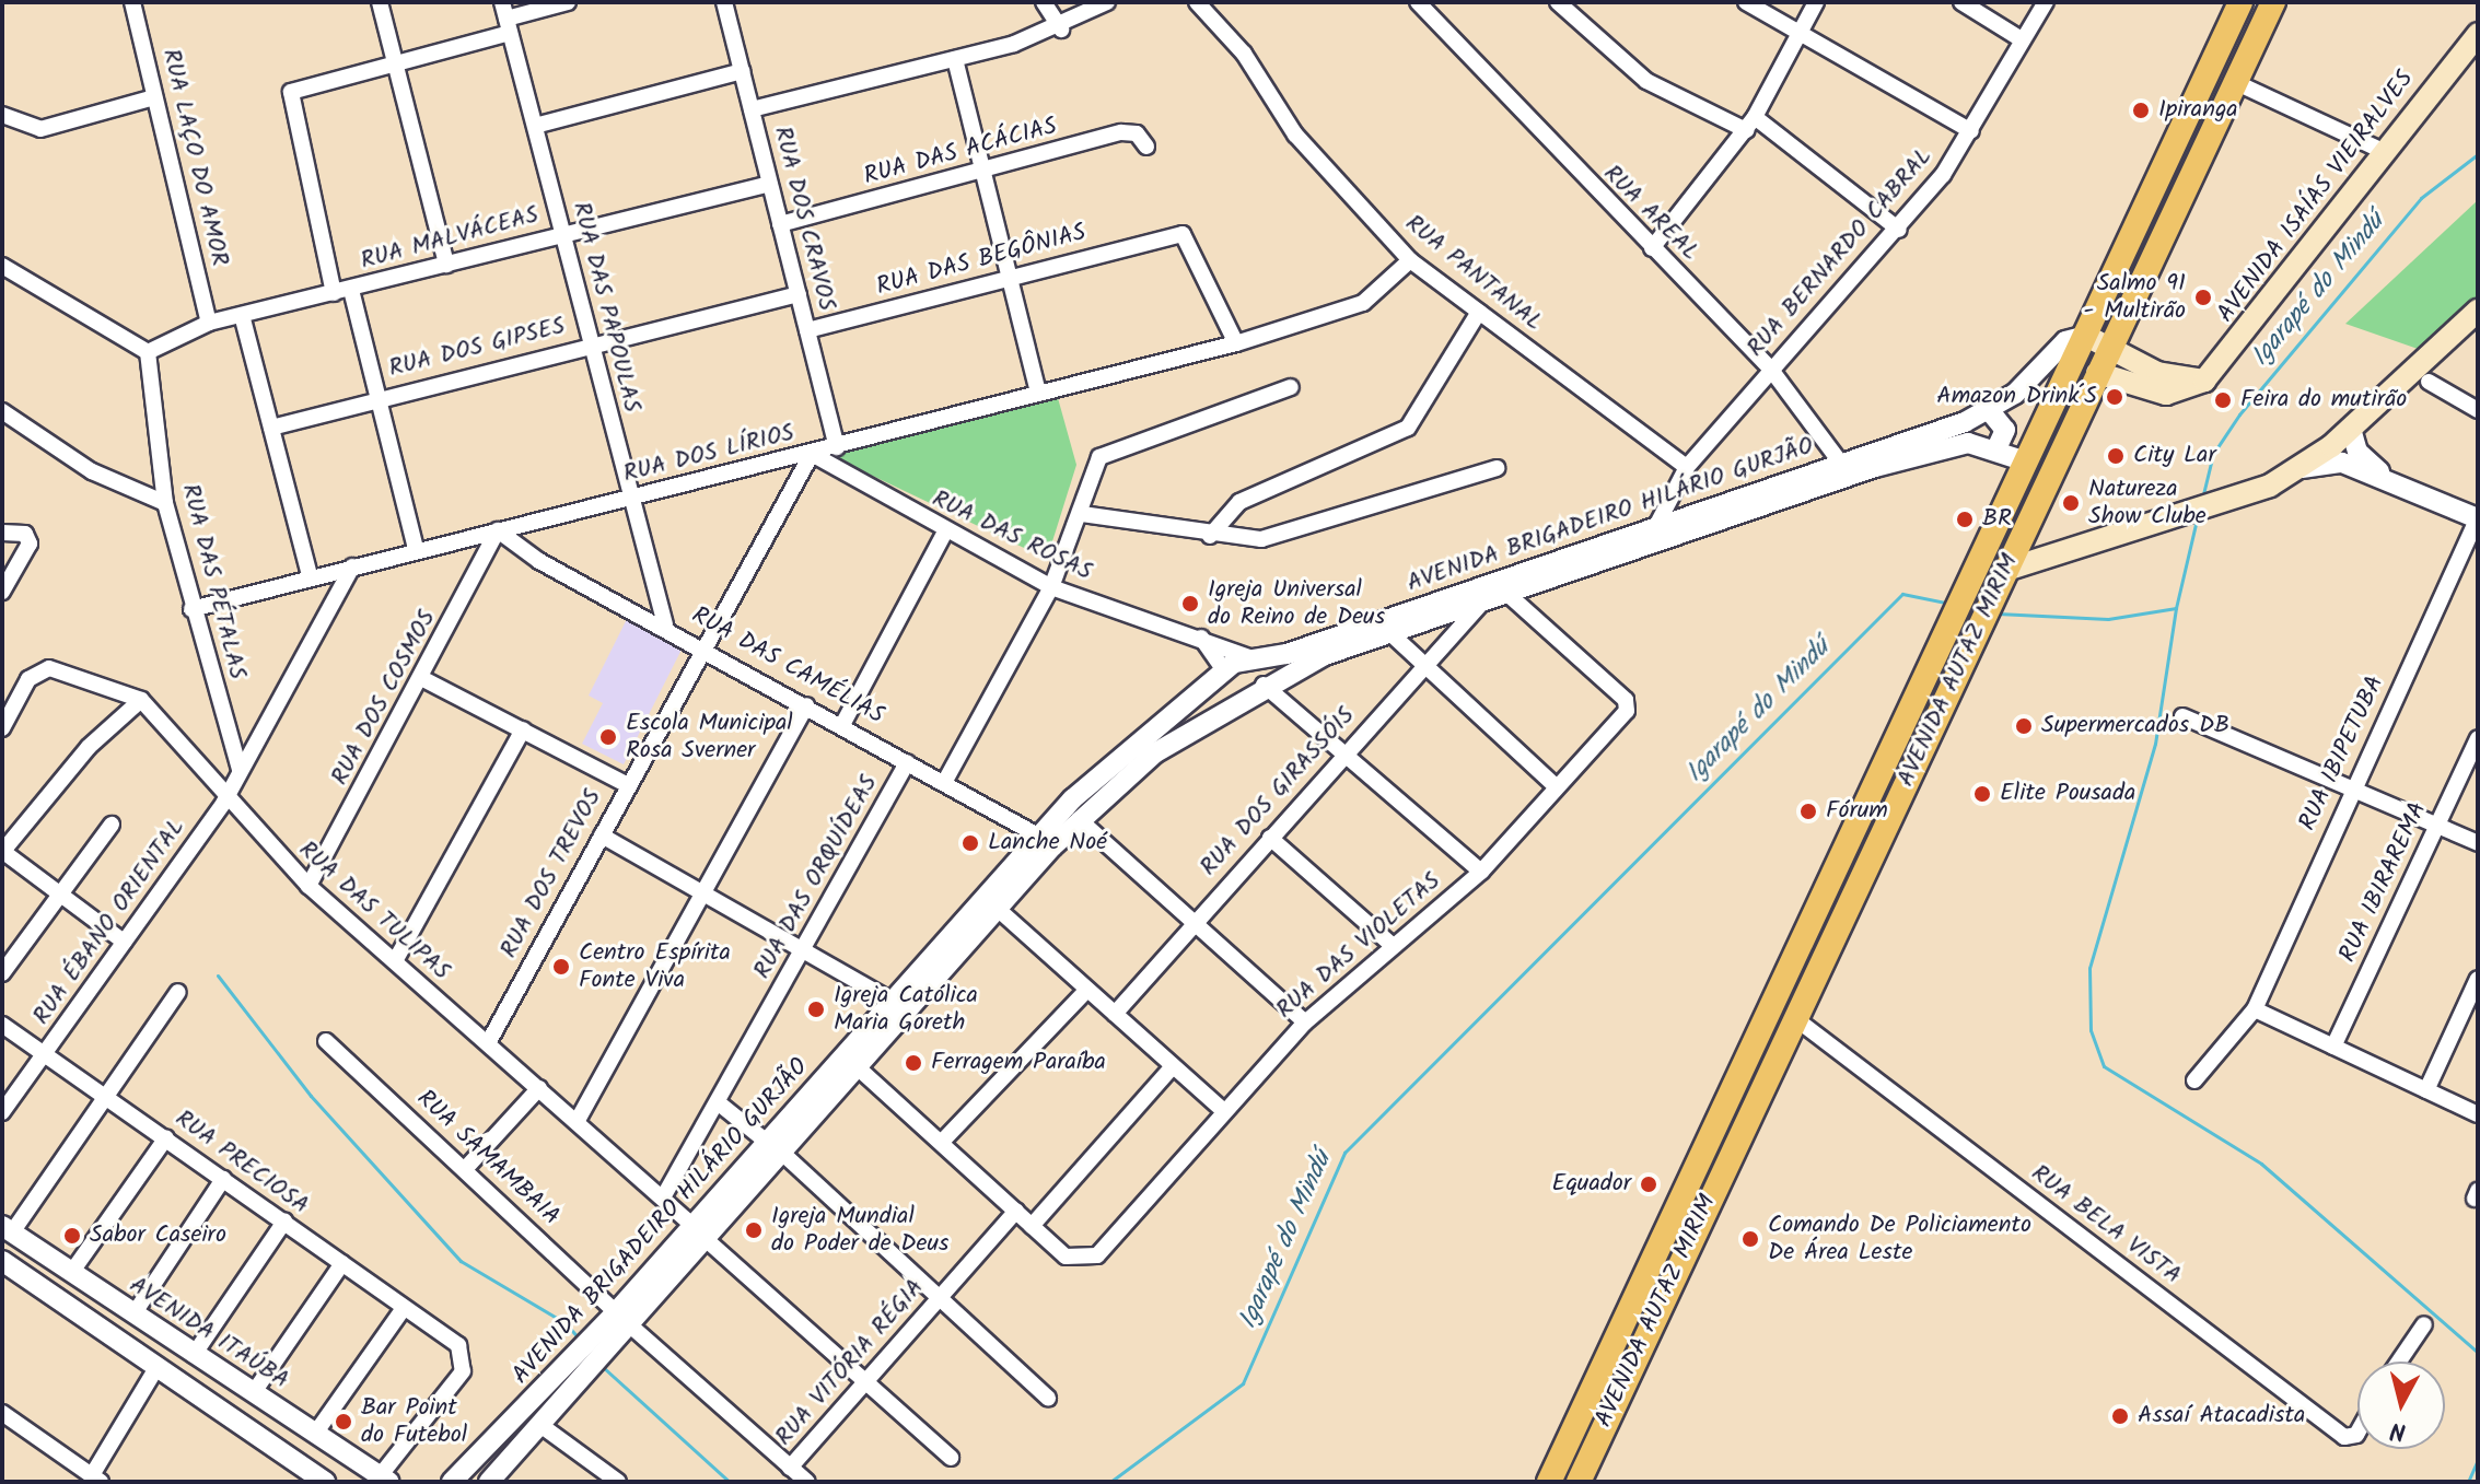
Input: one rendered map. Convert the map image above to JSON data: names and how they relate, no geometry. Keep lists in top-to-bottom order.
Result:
{
  "streets": {
    "main road": ["AVENIDA ISAÍAS VIEIRALVES", "AVENIDA AUTAZ MIRIM"],
    "street": [
      "RUA DAS ACÁCIAS",
      "RUA LAÇO DO AMOR",
      "RUA AREAL",
      "RUA DOS CRAVOS",
      "RUA MALVÁCEAS",
      "RUA BERNARDO CABRAL",
      "RUA DAS BEGÔNIAS",
      "RUA PANTANAL",
      "RUA DAS PAPOULAS",
      "RUA DOS GIPSES",
      "RUA DOS LÍRIOS",
      "AVENIDA BRIGADEIRO HILÁRIO GURJÃO",
      "RUA DAS ROSAS",
      "RUA DAS PÉTALAS",
      "RUA DAS CAMÉLIAS",
      "RUA DOS COSMOS",
      "RUA IBIPETUBA",
      "RUA DOS GIRASSÓIS",
      "RUA DOS TREVOS",
      "RUA DAS ORQUÍDEAS",
      "RUA IBIRAREMA",
      "RUA DAS TULIPAS",
      "RUA ÉBANO ORIENTAL",
      "RUA DAS VIOLETAS",
      "RUA SAMAMBAIA",
      "RUA PRECIOSA",
      "RUA BELA VISTA",
      "AVENIDA ITAÚBA",
      "RUA VITÓRIA RÉGIA"
    ]
  },
  "crossings": [
    ["RUA DAS ACÁCIAS", "RUA DOS CRAVOS"],
    ["RUA LAÇO DO AMOR", "RUA MALVÁCEAS"],
    ["RUA AREAL", "RUA BERNARDO CABRAL"],
    ["RUA AREAL", "AVENIDA BRIGADEIRO HILÁRIO GURJÃO"],
    ["RUA DOS CRAVOS", "RUA MALVÁCEAS"],
    ["RUA DOS CRAVOS", "RUA DAS BEGÔNIAS"],
    ["RUA DOS CRAVOS", "RUA DOS GIPSES"],
    ["RUA DOS CRAVOS", "RUA DOS LÍRIOS"],
    ["RUA MALVÁCEAS", "RUA DAS PAPOULAS"],
    ["RUA MALVÁCEAS", "RUA DAS PÉTALAS"],
    ["RUA BERNARDO CABRAL", "RUA PANTANAL"],
    ["RUA BERNARDO CABRAL", "AVENIDA BRIGADEIRO HILÁRIO GURJÃO"],
    ["RUA DAS BEGÔNIAS", "RUA DOS LÍRIOS"],
    ["RUA PANTANAL", "RUA DOS LÍRIOS"],
    ["RUA DAS PAPOULAS", "RUA DOS GIPSES"],
    ["RUA DAS PAPOULAS", "RUA DOS LÍRIOS"],
    ["RUA DAS PAPOULAS", "RUA DAS CAMÉLIAS"],
    ["RUA DOS LÍRIOS", "RUA DAS ROSAS"],
    ["RUA DOS LÍRIOS", "RUA DAS PÉTALAS"],
    ["RUA DOS LÍRIOS", "RUA DAS CAMÉLIAS"],
    ["RUA DOS LÍRIOS", "RUA DOS COSMOS"],
    ["RUA DOS LÍRIOS", "RUA DOS TREVOS"],
    ["RUA DOS LÍRIOS", "RUA ÉBANO ORIENTAL"],
    ["AVENIDA BRIGADEIRO HILÁRIO GURJÃO", "RUA DAS ROSAS"],
    ["AVENIDA BRIGADEIRO HILÁRIO GURJÃO", "RUA DAS CAMÉLIAS"],
    ["AVENIDA BRIGADEIRO HILÁRIO GURJÃO", "AVENIDA AUTAZ MIRIM"],
    ["AVENIDA BRIGADEIRO HILÁRIO GURJÃO", "RUA DOS GIRASSÓIS"],
    ["AVENIDA BRIGADEIRO HILÁRIO GURJÃO", "RUA DAS TULIPAS"],
    ["AVENIDA BRIGADEIRO HILÁRIO GURJÃO", "RUA DAS VIOLETAS"],
    ["AVENIDA BRIGADEIRO HILÁRIO GURJÃO", "RUA SAMAMBAIA"],
    ["RUA DAS ROSAS", "RUA DOS TREVOS"],
    ["RUA DAS PÉTALAS", "RUA ÉBANO ORIENTAL"],
    ["RUA DAS CAMÉLIAS", "RUA DOS COSMOS"],
    ["RUA DAS CAMÉLIAS", "RUA DOS TREVOS"],
    ["RUA DAS CAMÉLIAS", "RUA DAS ORQUÍDEAS"],
    ["AVENIDA AUTAZ MIRIM", "RUA BELA VISTA"],
    ["RUA DOS COSMOS", "RUA DAS TULIPAS"],
    ["RUA DOS TREVOS", "RUA DAS TULIPAS"],
    ["RUA DAS ORQUÍDEAS", "RUA DAS TULIPAS"],
    ["RUA DAS TULIPAS", "RUA ÉBANO ORIENTAL"],
    ["RUA DAS TULIPAS", "RUA VITÓRIA RÉGIA"],
    ["RUA ÉBANO ORIENTAL", "RUA PRECIOSA"],
    ["RUA SAMAMBAIA", "RUA VITÓRIA RÉGIA"],
    ["RUA PRECIOSA", "AVENIDA ITAÚBA"]
  ],
  "water": ["Igarapé do Mindú"],
  "places": [
    "Ipiranga",
    "Salmo 91 - Multirão",
    "Amazon Drink´S",
    "Feira do mutirão",
    "City Lar",
    "Natureza Show Clube",
    "BR",
    "Igreja Universal do Reino de Deus",
    "Supermercados DB",
    "Escola Municipal Rosa Sverner",
    "Elite Pousada",
    "Fórum",
    "Lanche Noé",
    "Centro Espírita Fonte Viva",
    "Igreja Católica Maria Goreth",
    "Ferragem Paraíba",
    "Equador",
    "Igreja Mundial do Poder de Deus",
    "Sabor Caseiro",
    "Comando De Policiamento De Área Leste",
    "Assaí Atacadista",
    "Bar Point do Futebol"
  ],
  "north": "bottom"
}
